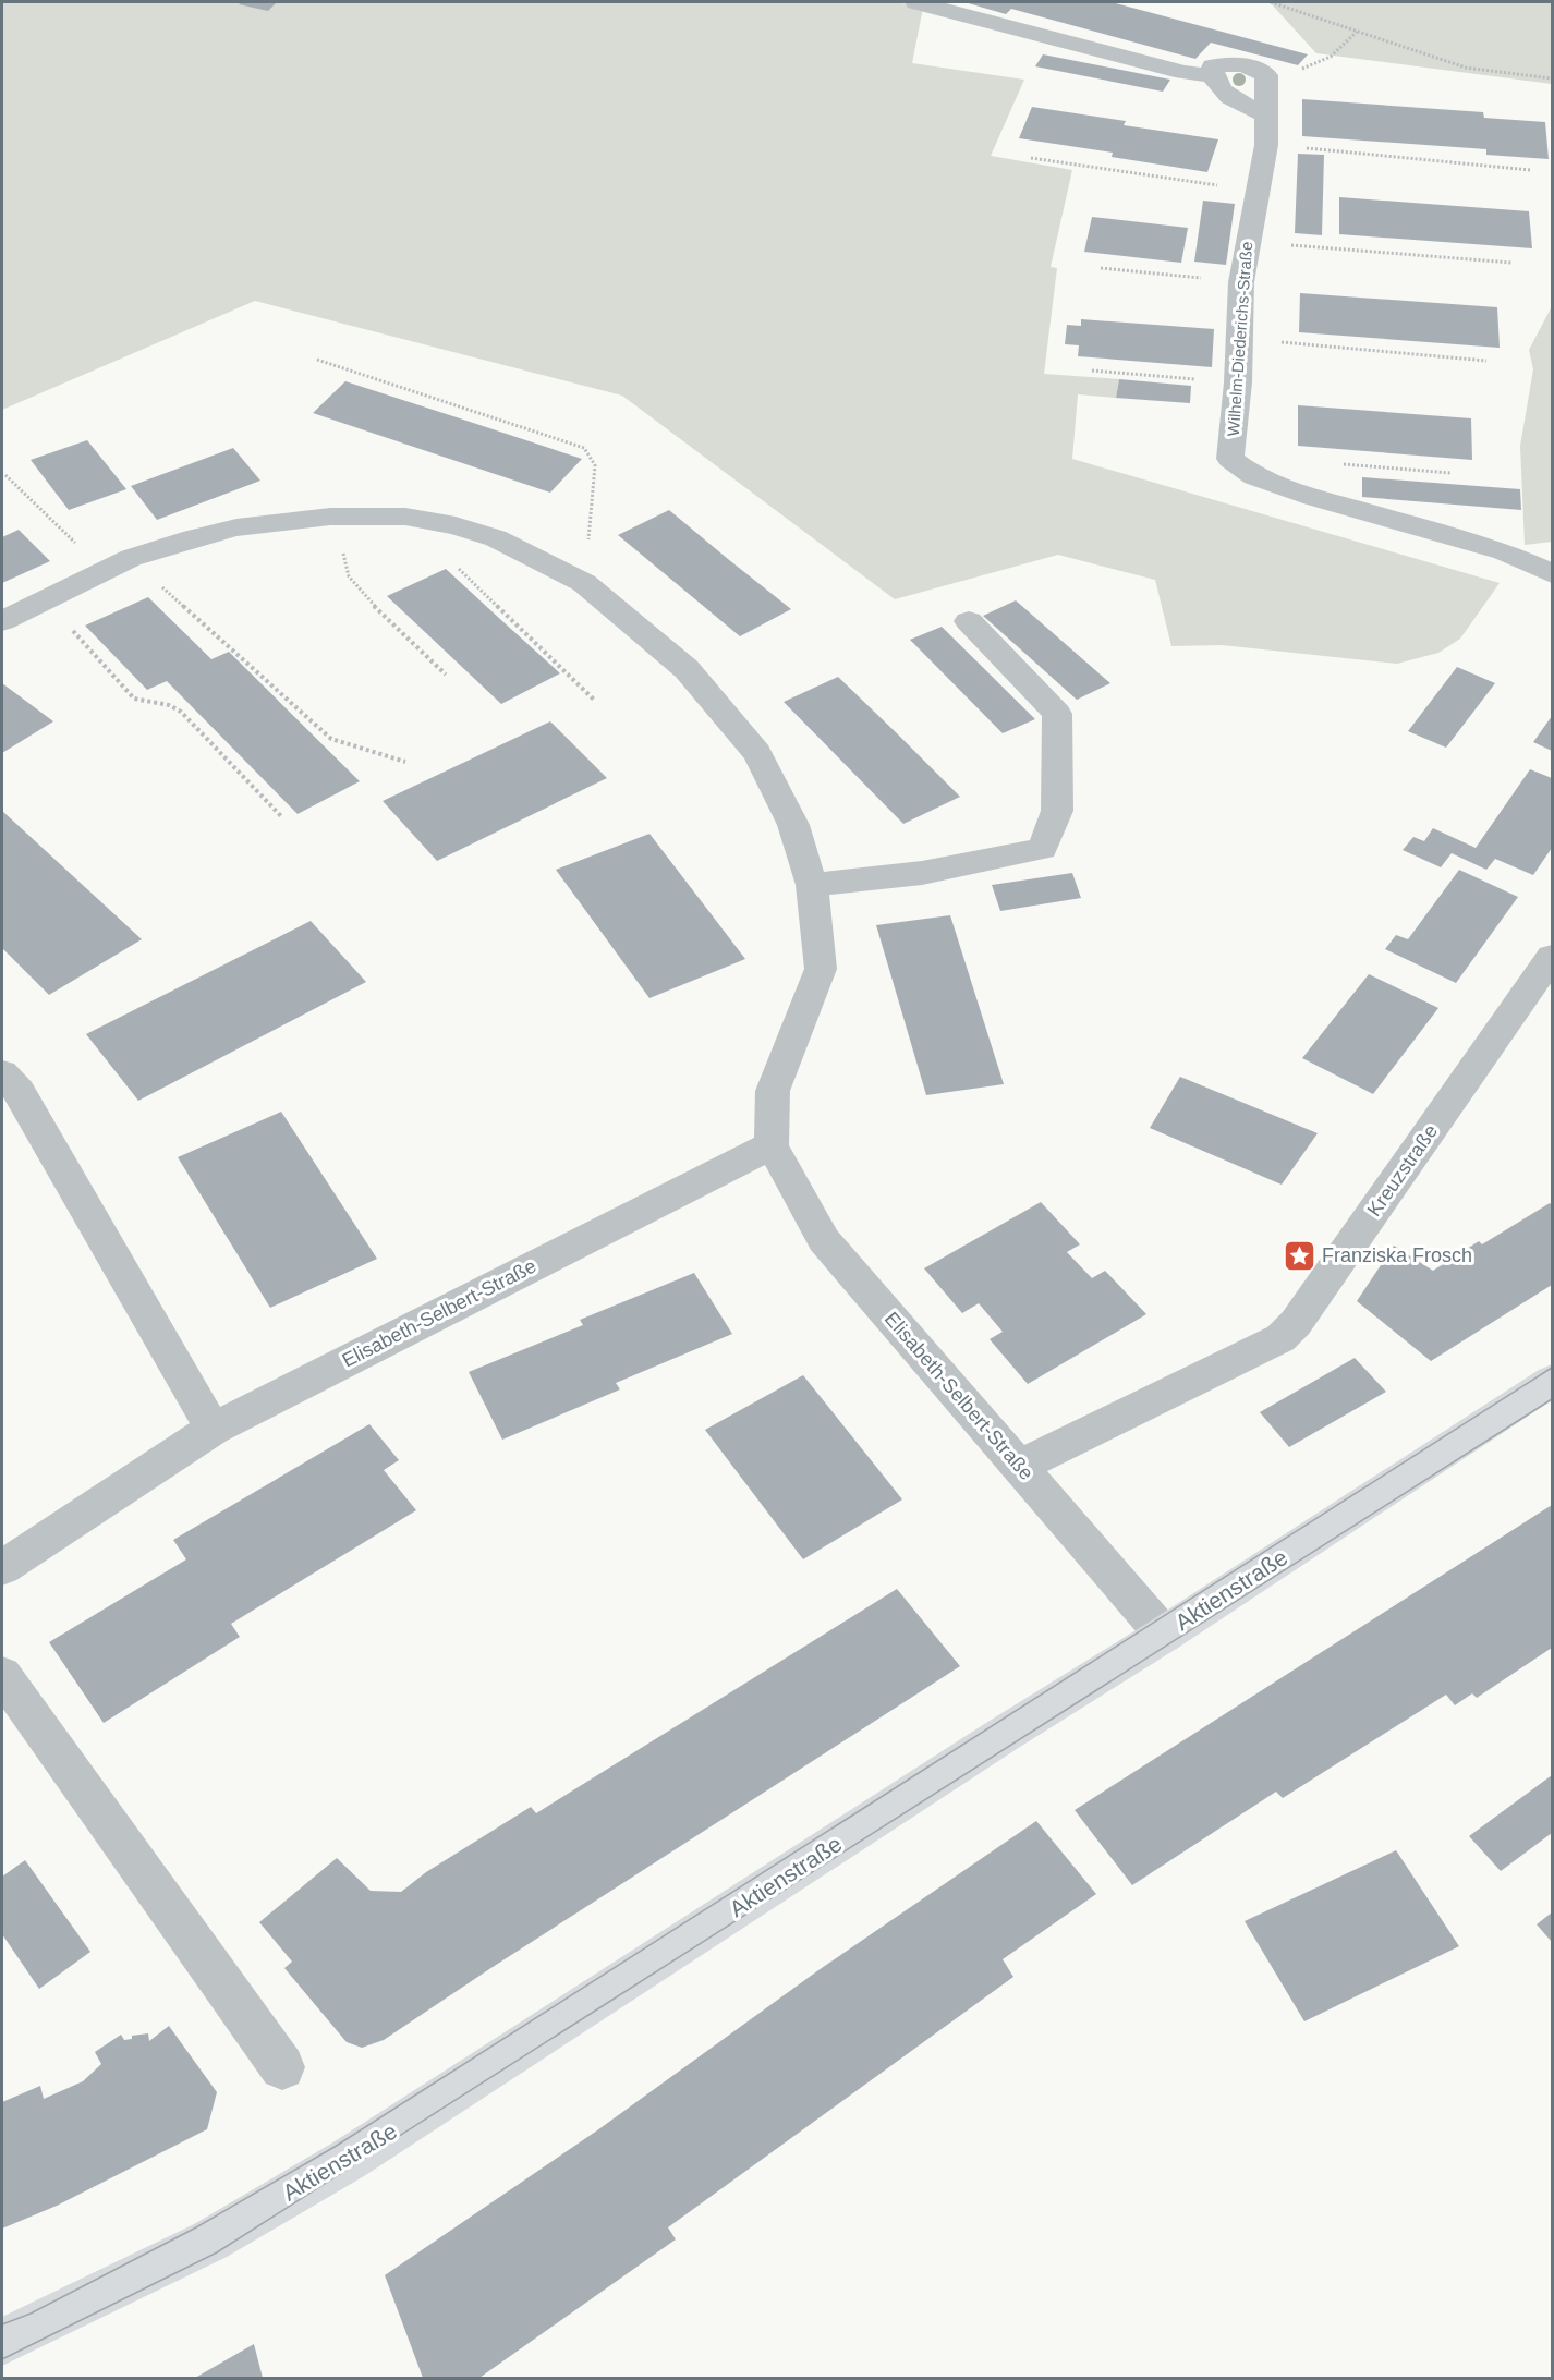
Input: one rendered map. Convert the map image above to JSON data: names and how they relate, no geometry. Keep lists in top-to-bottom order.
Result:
{
  "streets": {
    "main road": ["Aktienstraße"],
    "street": ["Wilhelm-Diederichs-Straße", "Kreuzstraße", "Elisabeth-Selbert-Straße"]
  },
  "crossings": [
    ["Kreuzstraße", "Elisabeth-Selbert-Straße"],
    ["Elisabeth-Selbert-Straße", "Aktienstraße"]
  ],
  "places": {
    "place": ["Franziska Frosch"]
  }
}
